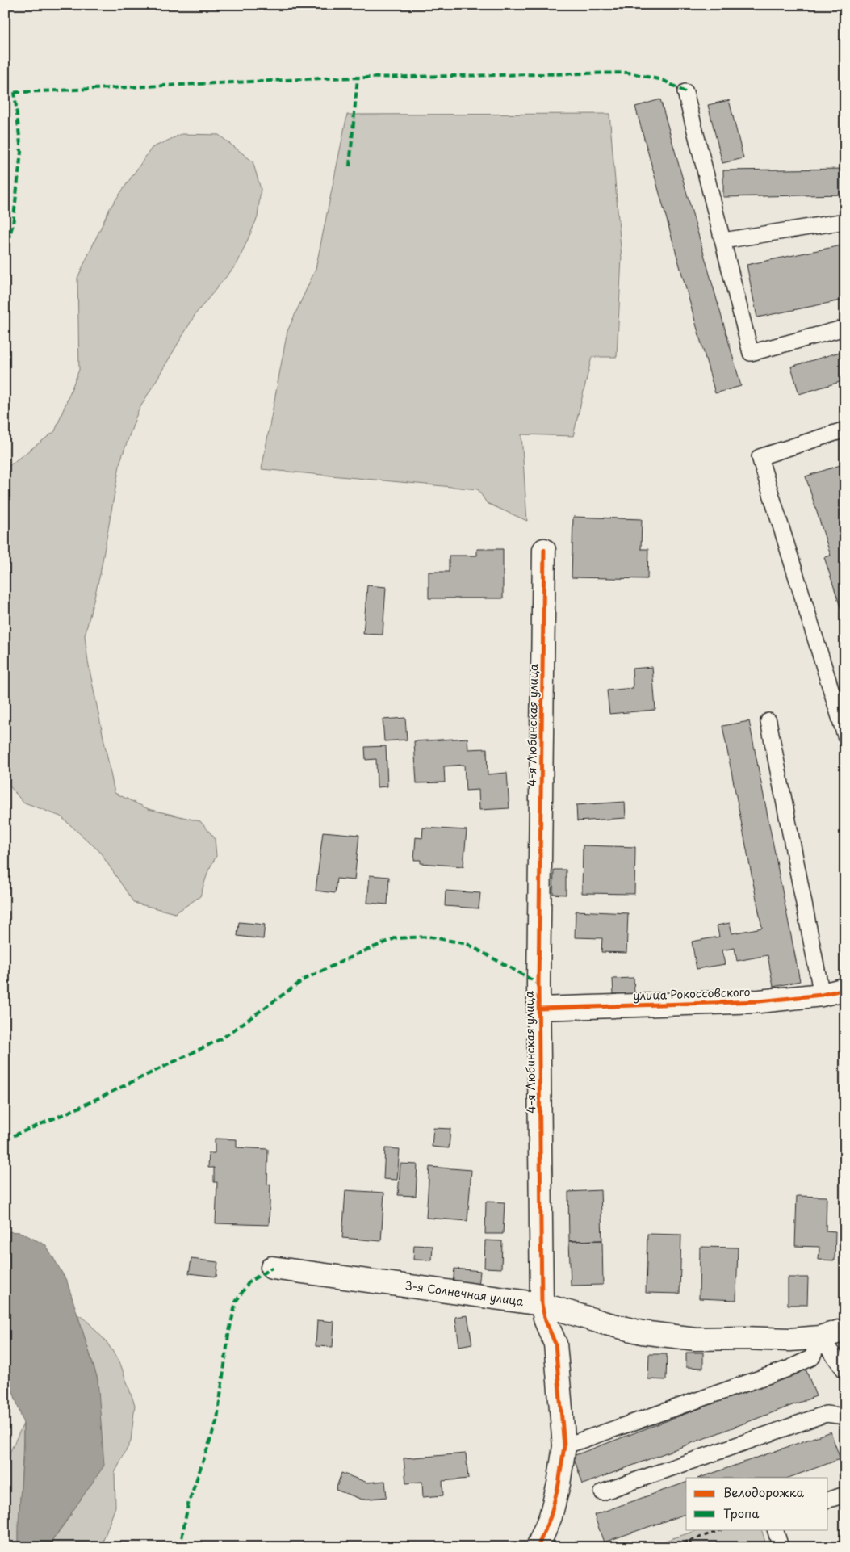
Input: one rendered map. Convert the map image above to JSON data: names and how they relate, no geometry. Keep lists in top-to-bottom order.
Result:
{
  "streets": {
    "street": ["4-я Любинская улица", "улица Рокоссовского", "3-я Солнечная улица"]
  },
  "crossings": [
    ["4-я Любинская улица", "улица Рокоссовского"],
    ["4-я Любинская улица", "3-я Солнечная улица"]
  ],
  "legend": ["Велодорожка", "Тропа"]
}
